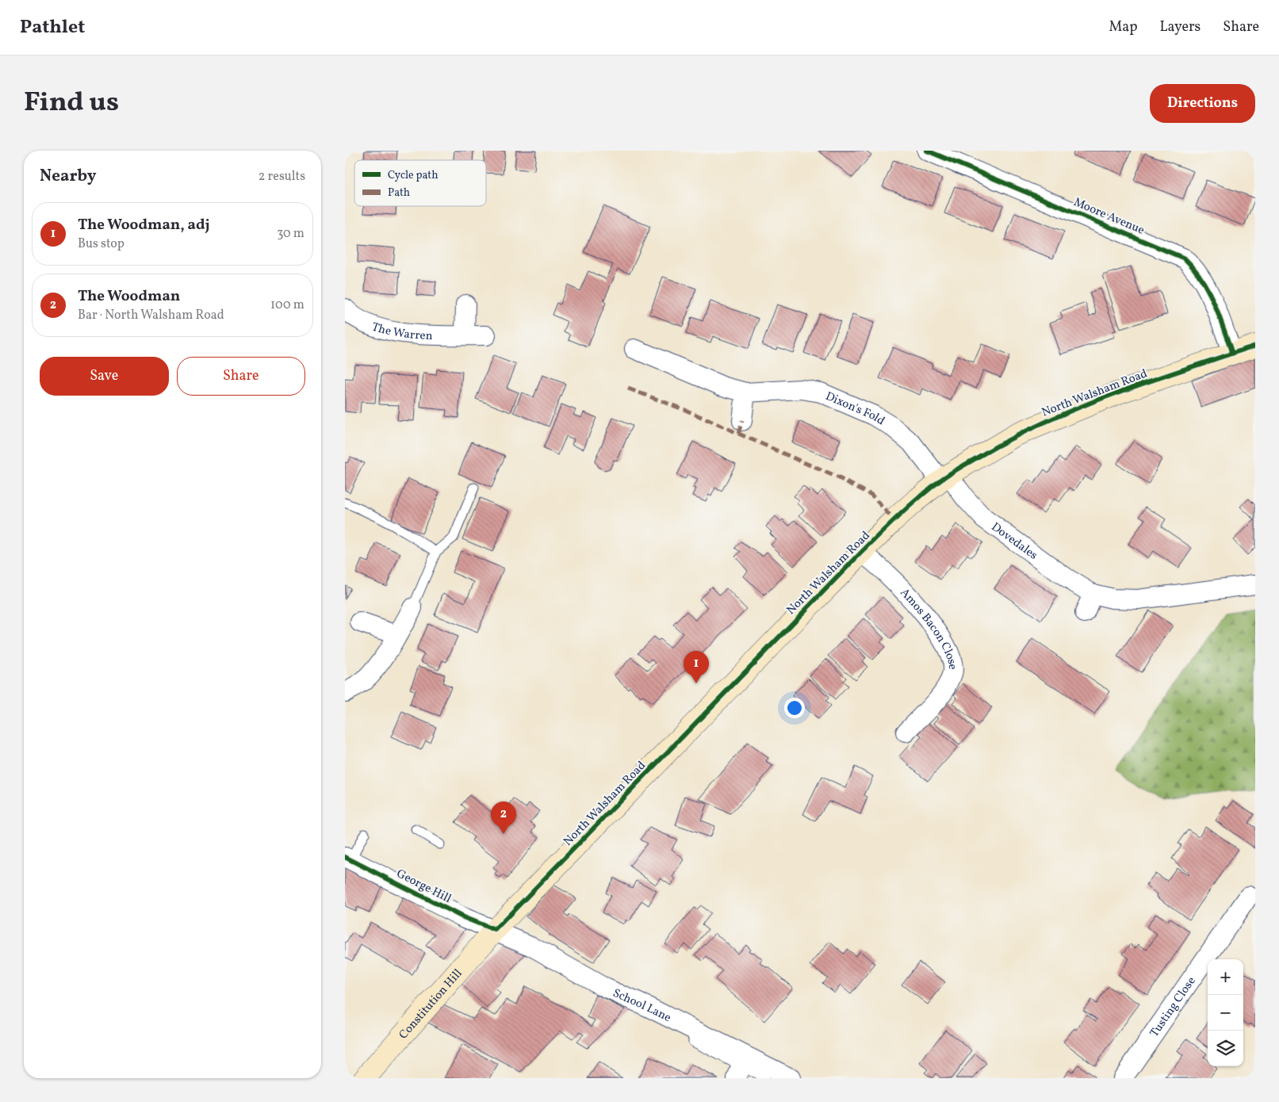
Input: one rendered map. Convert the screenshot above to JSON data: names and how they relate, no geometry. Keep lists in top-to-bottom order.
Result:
{
  "streets": {
    "main road": ["North Walsham Road", "Constitution Hill"],
    "street": [
      "Moore Avenue",
      "The Warren",
      "Dixon's Fold",
      "Dovedales",
      "Amos Bacon Close",
      "George Hill",
      "School Lane",
      "Tusting Close"
    ]
  },
  "crossings": [
    ["Moore Avenue", "North Walsham Road"],
    ["North Walsham Road", "Dixon's Fold"],
    ["North Walsham Road", "Dovedales"],
    ["North Walsham Road", "Amos Bacon Close"],
    ["North Walsham Road", "George Hill"],
    ["North Walsham Road", "Constitution Hill"],
    ["North Walsham Road", "School Lane"],
    ["Dixon's Fold", "Dovedales"],
    ["George Hill", "Constitution Hill"],
    ["George Hill", "School Lane"],
    ["Constitution Hill", "School Lane"]
  ],
  "legend": ["Cycle path", "Path"],
  "page": {
    "header": "Pathlet",
    "nav": ["Map", "Layers", "Share"],
    "title": "Find us",
    "buttons": [
      "Directions",
      ["Save", "Share"]
    ],
    "heading": ["Nearby", "2 results"],
    "list": [
      {
        "mark": "1",
        "name": "The Woodman, adj",
        "note": "Bus stop",
        "value": "30 m"
      },
      {
        "mark": "2",
        "name": "The Woodman",
        "note": "Bar · North Walsham Road",
        "value": "100 m"
      }
    ],
    "pins": ["1", "2"],
    "map_buttons": ["+", "−"]
  }
}
